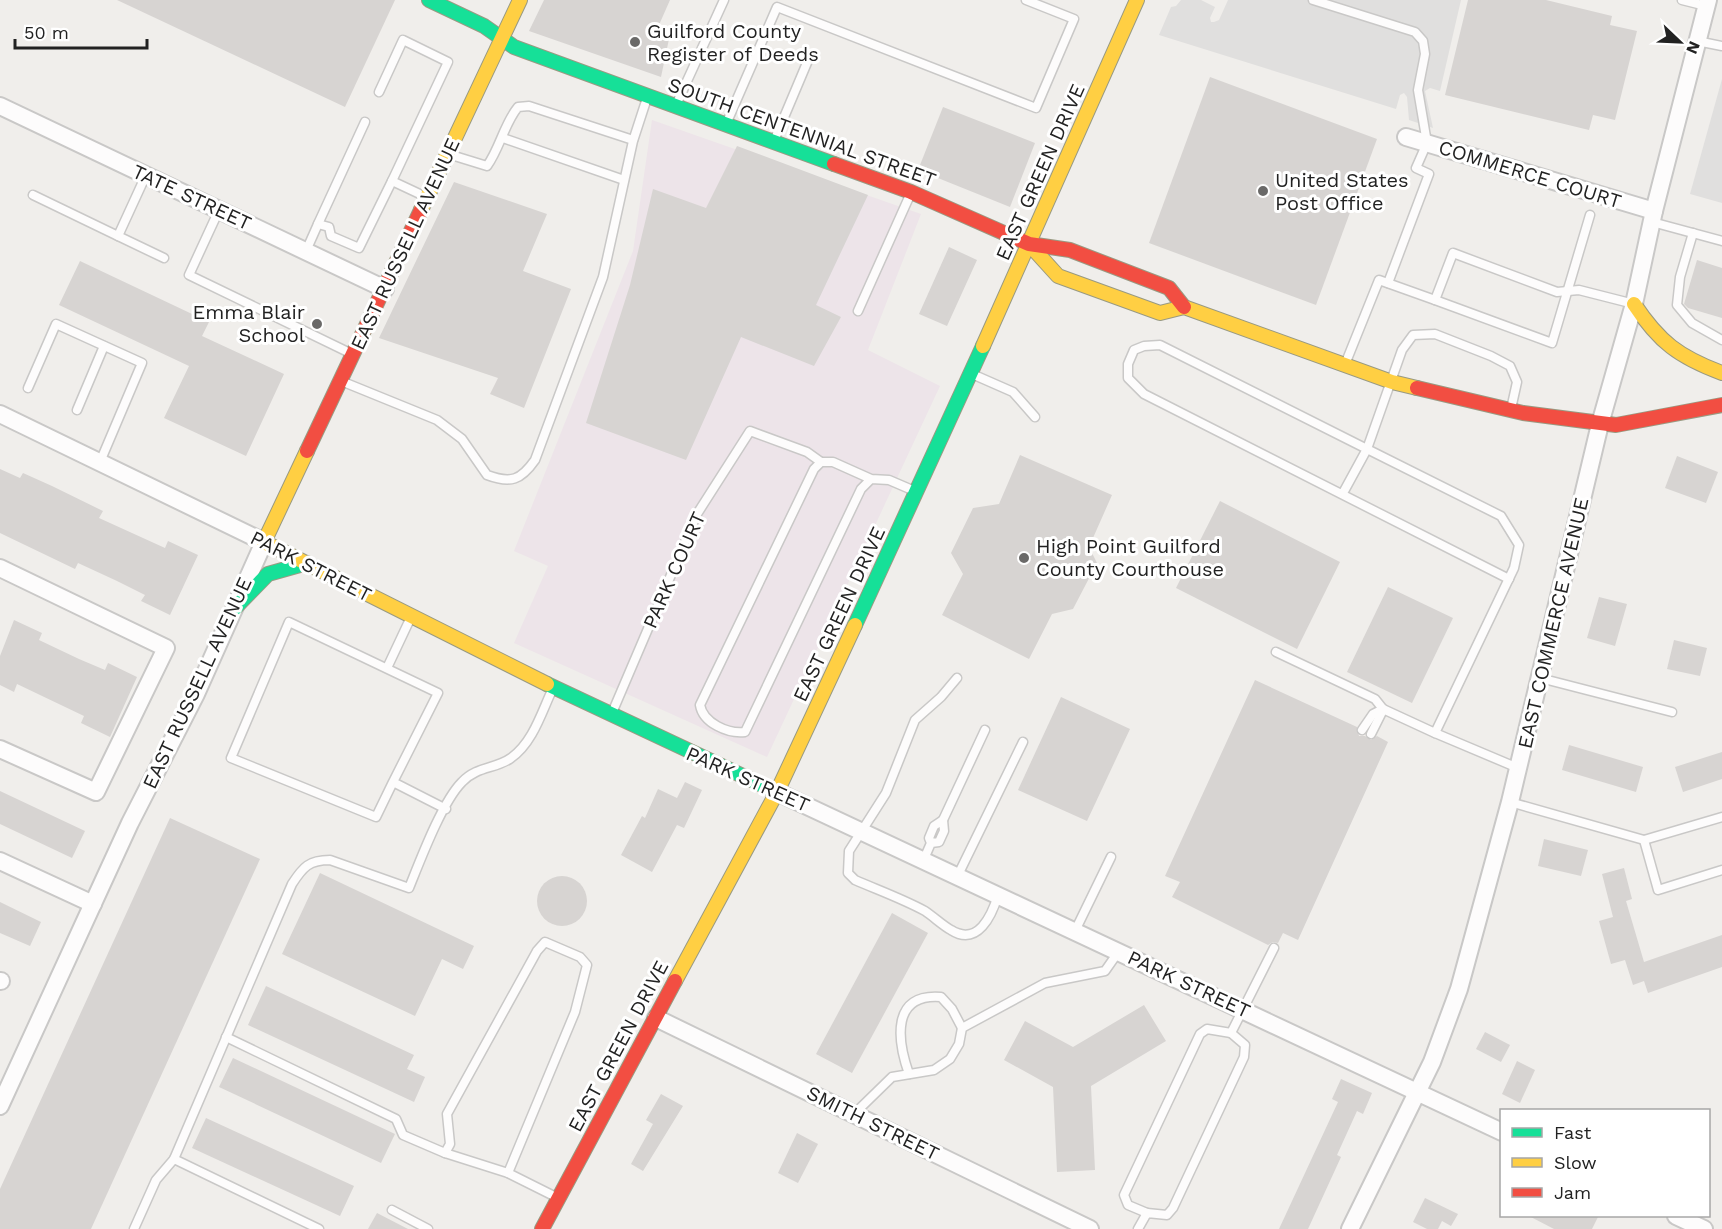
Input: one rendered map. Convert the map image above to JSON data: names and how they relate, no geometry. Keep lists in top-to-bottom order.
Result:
{
  "streets": {
    "main road": [
      "SOUTH CENTENNIAL STREET",
      "EAST GREEN DRIVE",
      "EAST RUSSELL AVENUE",
      "PARK STREET"
    ],
    "street": [
      "COMMERCE COURT",
      "TATE STREET",
      "EAST COMMERCE AVENUE",
      "SMITH STREET"
    ],
    "lane": ["PARK COURT"]
  },
  "crossings": [
    ["SOUTH CENTENNIAL STREET", "EAST GREEN DRIVE"],
    ["SOUTH CENTENNIAL STREET", "EAST RUSSELL AVENUE"],
    ["SOUTH CENTENNIAL STREET", "EAST COMMERCE AVENUE"],
    ["EAST GREEN DRIVE", "PARK STREET"],
    ["EAST GREEN DRIVE", "SMITH STREET"],
    ["COMMERCE COURT", "EAST COMMERCE AVENUE"],
    ["TATE STREET", "EAST RUSSELL AVENUE"],
    ["EAST RUSSELL AVENUE", "PARK STREET"],
    ["PARK STREET", "PARK COURT"],
    ["PARK STREET", "EAST COMMERCE AVENUE"]
  ],
  "places": [
    "Guilford County Register of Deeds",
    "United States Post Office",
    "Emma Blair School",
    "High Point Guilford County Courthouse"
  ],
  "legend": ["Fast", "Slow", "Jam"],
  "scale_bar": "50 m",
  "north": "bottom right"
}
